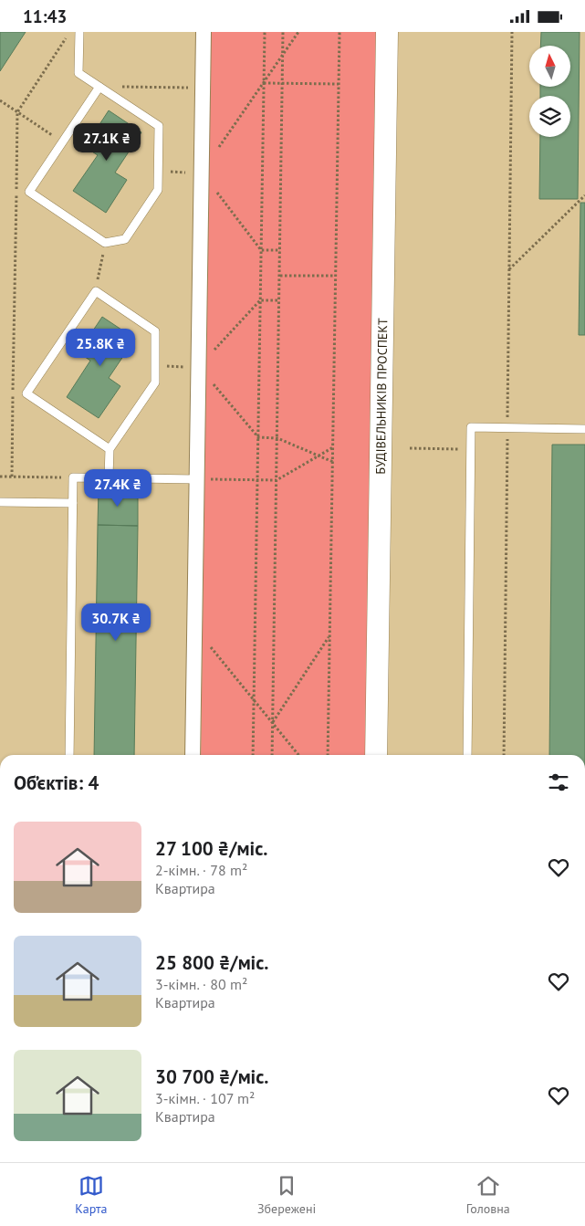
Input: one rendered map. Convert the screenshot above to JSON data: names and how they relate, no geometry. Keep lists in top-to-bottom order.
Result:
{
  "streets": {
    "main road": ["БУДІВЕЛЬНИКІВ ПРОСПЕКТ"]
  },
  "north": "top",
  "page": {
    "status": "11:43",
    "price": [
      "27.1K ₴",
      "25.8K ₴",
      "27.4K ₴",
      "30.7K ₴"
    ],
    "heading": "Об’єктів: 4",
    "list": [
      {
        "name": "27 100 ₴/міс.",
        "note": "2-кімн. · 78 m² · Квартира"
      },
      {
        "name": "25 800 ₴/міс.",
        "note": "3-кімн. · 80 m² · Квартира"
      },
      {
        "name": "30 700 ₴/міс.",
        "note": "3-кімн. · 107 m² · Квартира"
      }
    ],
    "tabs": ["Карта", "Збережені", "Головна"]
  }
}
